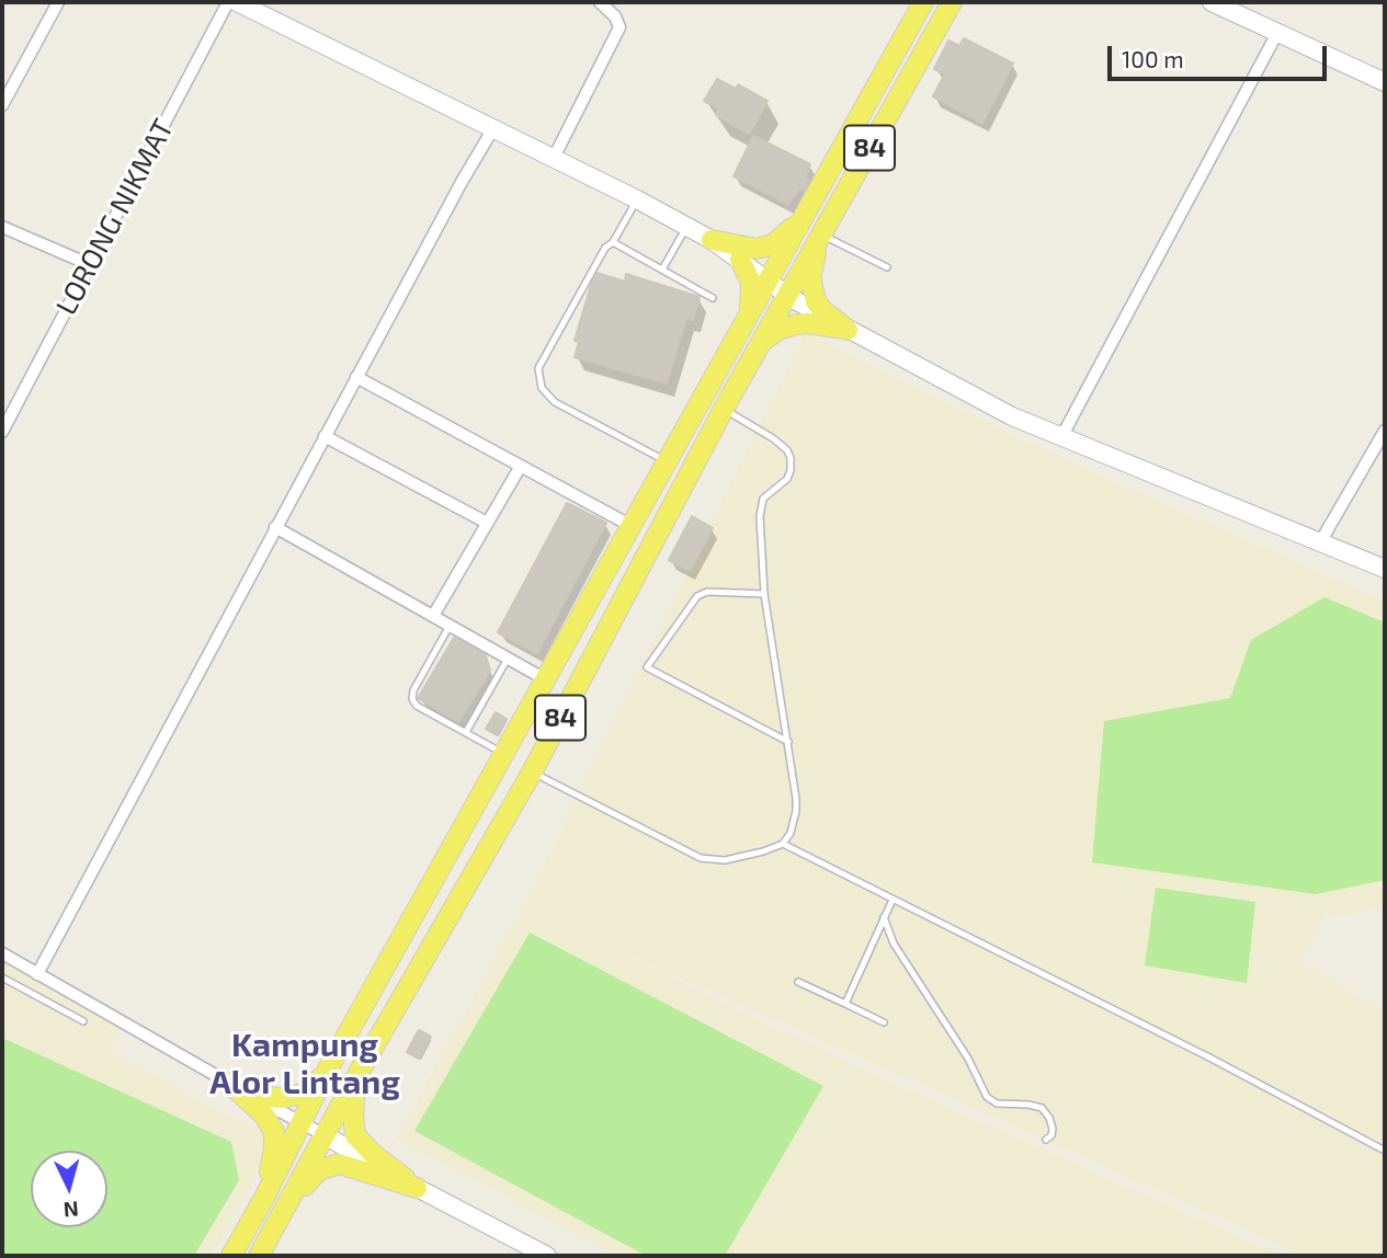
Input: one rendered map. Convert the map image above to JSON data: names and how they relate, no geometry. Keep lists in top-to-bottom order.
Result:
{
  "streets": {
    "main road": ["84"],
    "street": ["LORONG NIKMAT"]
  },
  "districts": ["Kampung Alor Lintang"],
  "scale_bar": "100 m",
  "north": "bottom"
}
